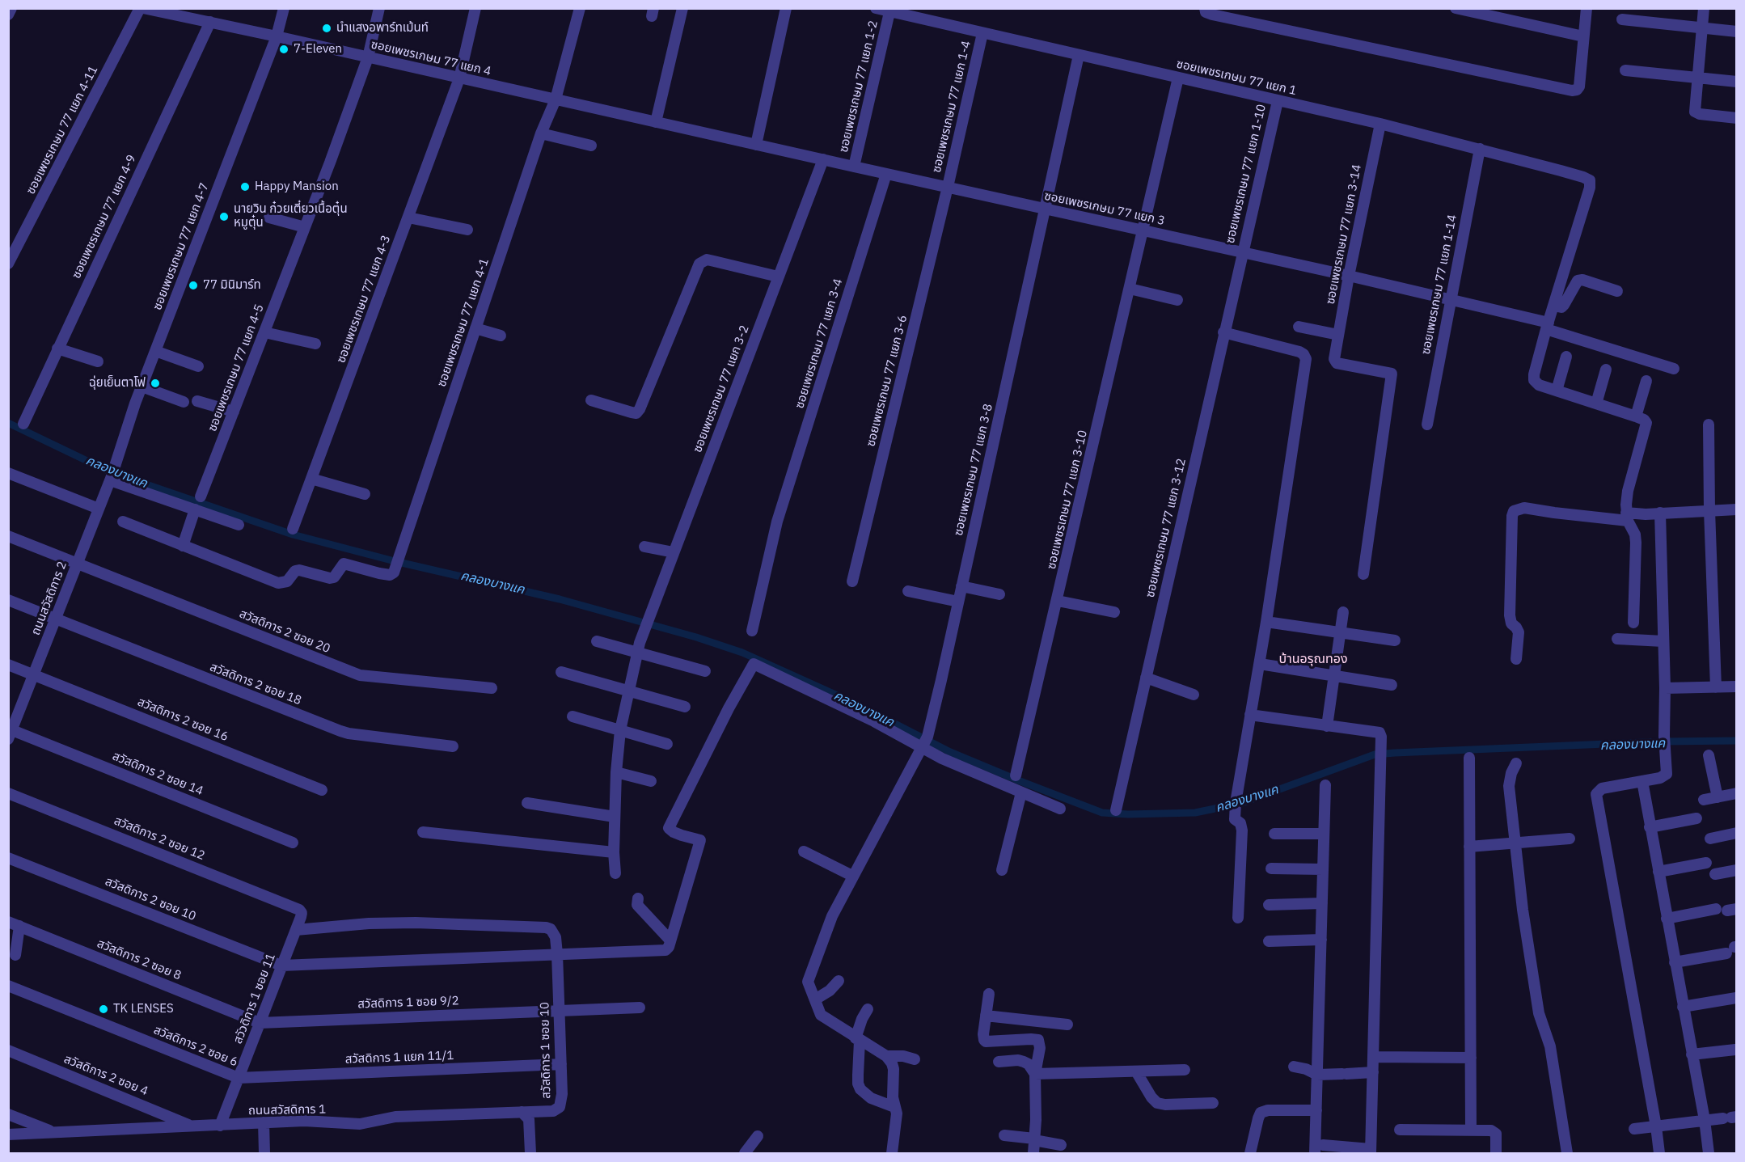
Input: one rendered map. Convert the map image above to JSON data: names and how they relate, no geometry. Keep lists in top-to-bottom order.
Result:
{
  "streets": {
    "street": [
      "ซอยเพชรเกษม 77 แยก 4",
      "ซอยเพชรเกษม 77 แยก 1",
      "ซอยเพชรเกษม 77 แยก 1-2",
      "ซอยเพชรเกษม 77 แยก 1-4",
      "ซอยเพชรเกษม 77 แยก 4-11",
      "ซอยเพชรเกษม 77 แยก 1-10",
      "ซอยเพชรเกษม 77 แยก 3",
      "ซอยเพชรเกษม 77 แยก 4-9",
      "ซอยเพชรเกษม 77 แยก 3-14",
      "ซอยเพชรเกษม 77 แยก 4-7",
      "ซอยเพชรเกษม 77 แยก 1-14",
      "ซอยเพชรเกษม 77 แยก 4-3",
      "ซอยเพชรเกษม 77 แยก 4-1",
      "ซอยเพชรเกษม 77 แยก 3-4",
      "ซอยเพชรเกษม 77 แยก 4-5",
      "ซอยเพชรเกษม 77 แยก 3-6",
      "ซอยเพชรเกษม 77 แยก 3-2",
      "ซอยเพชรเกษม 77 แยก 3-8",
      "ซอยเพชรเกษม 77 แยก 3-10",
      "ซอยเพชรเกษม 77 แยก 3-12",
      "ถนนสวัสดิการ 2",
      "สวัสดิการ 2 ซอย 20",
      "สวัสดิการ 2 ซอย 18",
      "สวัสดิการ 2 ซอย 16",
      "สวัสดิการ 2 ซอย 14",
      "สวัสดิการ 2 ซอย 12",
      "สวัสดิการ 2 ซอย 10",
      "สวัสดิการ 2 ซอย 8",
      "สวัวดิการ 1 ซอย 11",
      "สวัสดิการ 1 ซอย 9/2",
      "สวัสดิการ 2 ซอย 6",
      "สวัสดิการ 1 ซอย 10",
      "สวัสดิการ 1 แยก 11/1",
      "สวัสดิการ 2 ซอย 4",
      "ถนนสวัสดิการ 1"
    ]
  },
  "crossings": [
    ["ซอยเพชรเกษม 77 แยก 4", "ซอยเพชรเกษม 77 แยก 4-11"],
    ["ซอยเพชรเกษม 77 แยก 4", "ซอยเพชรเกษม 77 แยก 3"],
    ["ซอยเพชรเกษม 77 แยก 4", "ซอยเพชรเกษม 77 แยก 4-9"],
    ["ซอยเพชรเกษม 77 แยก 4", "ซอยเพชรเกษม 77 แยก 4-7"],
    ["ซอยเพชรเกษม 77 แยก 4", "ซอยเพชรเกษม 77 แยก 4-3"],
    ["ซอยเพชรเกษม 77 แยก 4", "ซอยเพชรเกษม 77 แยก 4-1"],
    ["ซอยเพชรเกษม 77 แยก 4", "ซอยเพชรเกษม 77 แยก 4-5"],
    ["ซอยเพชรเกษม 77 แยก 1", "ซอยเพชรเกษม 77 แยก 1-2"],
    ["ซอยเพชรเกษม 77 แยก 1", "ซอยเพชรเกษม 77 แยก 1-4"],
    ["ซอยเพชรเกษม 77 แยก 1", "ซอยเพชรเกษม 77 แยก 1-10"],
    ["ซอยเพชรเกษม 77 แยก 1", "ซอยเพชรเกษม 77 แยก 3-14"],
    ["ซอยเพชรเกษม 77 แยก 1", "ซอยเพชรเกษม 77 แยก 1-14"],
    ["ซอยเพชรเกษม 77 แยก 1", "ซอยเพชรเกษม 77 แยก 3-8"],
    ["ซอยเพชรเกษม 77 แยก 1", "ซอยเพชรเกษม 77 แยก 3-10"],
    ["ซอยเพชรเกษม 77 แยก 1-2", "ซอยเพชรเกษม 77 แยก 3"],
    ["ซอยเพชรเกษม 77 แยก 1-4", "ซอยเพชรเกษม 77 แยก 3"],
    ["ซอยเพชรเกษม 77 แยก 1-4", "ซอยเพชรเกษม 77 แยก 3-6"],
    ["ซอยเพชรเกษม 77 แยก 1-10", "ซอยเพชรเกษม 77 แยก 3"],
    ["ซอยเพชรเกษม 77 แยก 1-10", "ซอยเพชรเกษม 77 แยก 3-12"],
    ["ซอยเพชรเกษม 77 แยก 3", "ซอยเพชรเกษม 77 แยก 3-14"],
    ["ซอยเพชรเกษม 77 แยก 3", "ซอยเพชรเกษม 77 แยก 1-14"],
    ["ซอยเพชรเกษม 77 แยก 3", "ซอยเพชรเกษม 77 แยก 3-4"],
    ["ซอยเพชรเกษม 77 แยก 3", "ซอยเพชรเกษม 77 แยก 3-6"],
    ["ซอยเพชรเกษม 77 แยก 3", "ซอยเพชรเกษม 77 แยก 3-2"],
    ["ซอยเพชรเกษม 77 แยก 3", "ซอยเพชรเกษม 77 แยก 3-8"],
    ["ซอยเพชรเกษม 77 แยก 3", "ซอยเพชรเกษม 77 แยก 3-10"],
    ["ซอยเพชรเกษม 77 แยก 3", "ซอยเพชรเกษม 77 แยก 3-12"],
    ["ซอยเพชรเกษม 77 แยก 4-7", "ถนนสวัสดิการ 2"],
    ["ถนนสวัสดิการ 2", "สวัสดิการ 2 ซอย 20"],
    ["ถนนสวัสดิการ 2", "สวัสดิการ 2 ซอย 18"],
    ["ถนนสวัสดิการ 2", "สวัสดิการ 2 ซอย 16"],
    ["ถนนสวัสดิการ 2", "สวัสดิการ 2 ซอย 14"],
    ["สวัสดิการ 2 ซอย 12", "สวัวดิการ 1 ซอย 11"],
    ["สวัสดิการ 2 ซอย 10", "สวัวดิการ 1 ซอย 11"],
    ["สวัสดิการ 2 ซอย 8", "สวัวดิการ 1 ซอย 11"],
    ["สวัสดิการ 2 ซอย 8", "สวัสดิการ 1 ซอย 9/2"],
    ["สวัวดิการ 1 ซอย 11", "สวัสดิการ 1 ซอย 9/2"],
    ["สวัวดิการ 1 ซอย 11", "สวัสดิการ 2 ซอย 6"],
    ["สวัวดิการ 1 ซอย 11", "สวัสดิการ 1 ซอย 10"],
    ["สวัวดิการ 1 ซอย 11", "สวัสดิการ 1 แยก 11/1"],
    ["สวัวดิการ 1 ซอย 11", "ถนนสวัสดิการ 1"],
    ["สวัสดิการ 1 ซอย 9/2", "สวัสดิการ 1 ซอย 10"],
    ["สวัสดิการ 2 ซอย 6", "สวัสดิการ 1 แยก 11/1"],
    ["สวัสดิการ 1 ซอย 10", "สวัสดิการ 1 แยก 11/1"],
    ["สวัสดิการ 1 ซอย 10", "ถนนสวัสดิการ 1"],
    ["สวัสดิการ 2 ซอย 4", "ถนนสวัสดิการ 1"]
  ],
  "districts": ["บ้านอรุณทอง"],
  "water": ["คลองบางแค"],
  "places": [
    "นำแสงอพาร์ทเม้นท์",
    "7-Eleven",
    "Happy Mansion",
    "นายวิน ก๋วยเตี๋ยวเนื้อตุ๋น หมูตุ๋น",
    "77 มินิมาร์ท",
    "ฉุ่ยเย็นตาโฟ",
    "TK LENSES"
  ]
}
